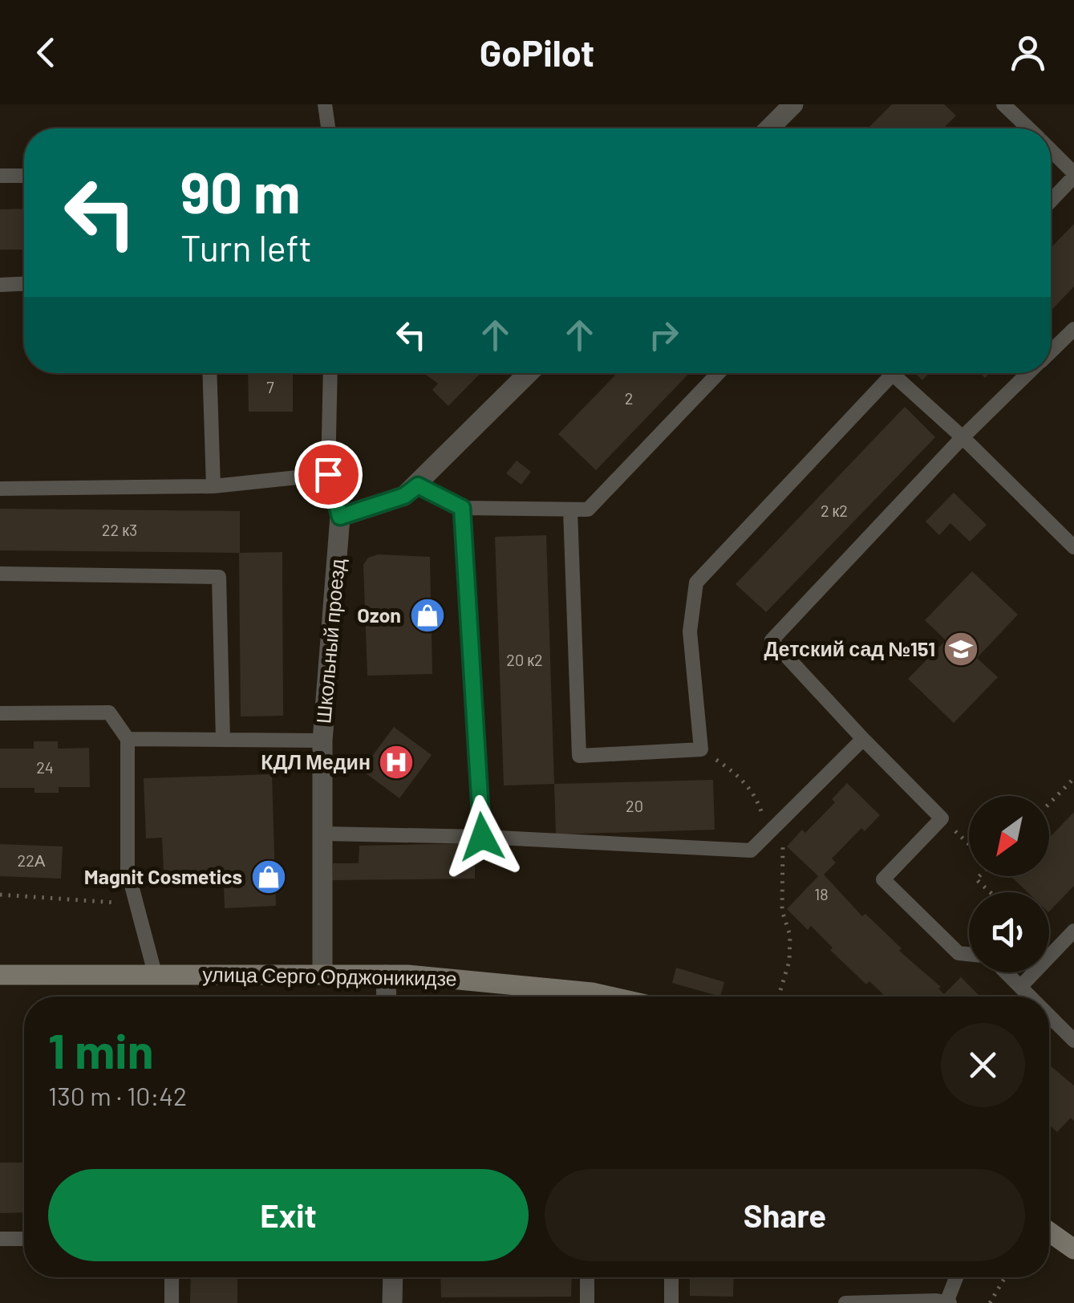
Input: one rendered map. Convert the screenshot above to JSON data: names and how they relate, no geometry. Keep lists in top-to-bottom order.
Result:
{
  "streets": {
    "street": ["Школьный проезд", "улица Серго Орджоникидзе"]
  },
  "crossings": [
    ["Школьный проезд", "улица Серго Орджоникидзе"]
  ],
  "places": {
    "shop": ["Ozon", "Magnit Cosmetics"],
    "school or university": ["Детский сад №151"],
    "hospital": ["КДЛ Медин"]
  },
  "house_numbers": [
    "7",
    "2",
    "2 к2",
    "22 к3",
    "20 к2",
    "24",
    "20",
    "22А",
    "18"
  ],
  "north": "bottom left",
  "page": {
    "header": "GoPilot",
    "turn": ["90 m", "Turn left"],
    "heading": ["1 min", "130 m · 10:42"],
    "buttons": ["Exit", "Share"]
  }
}
